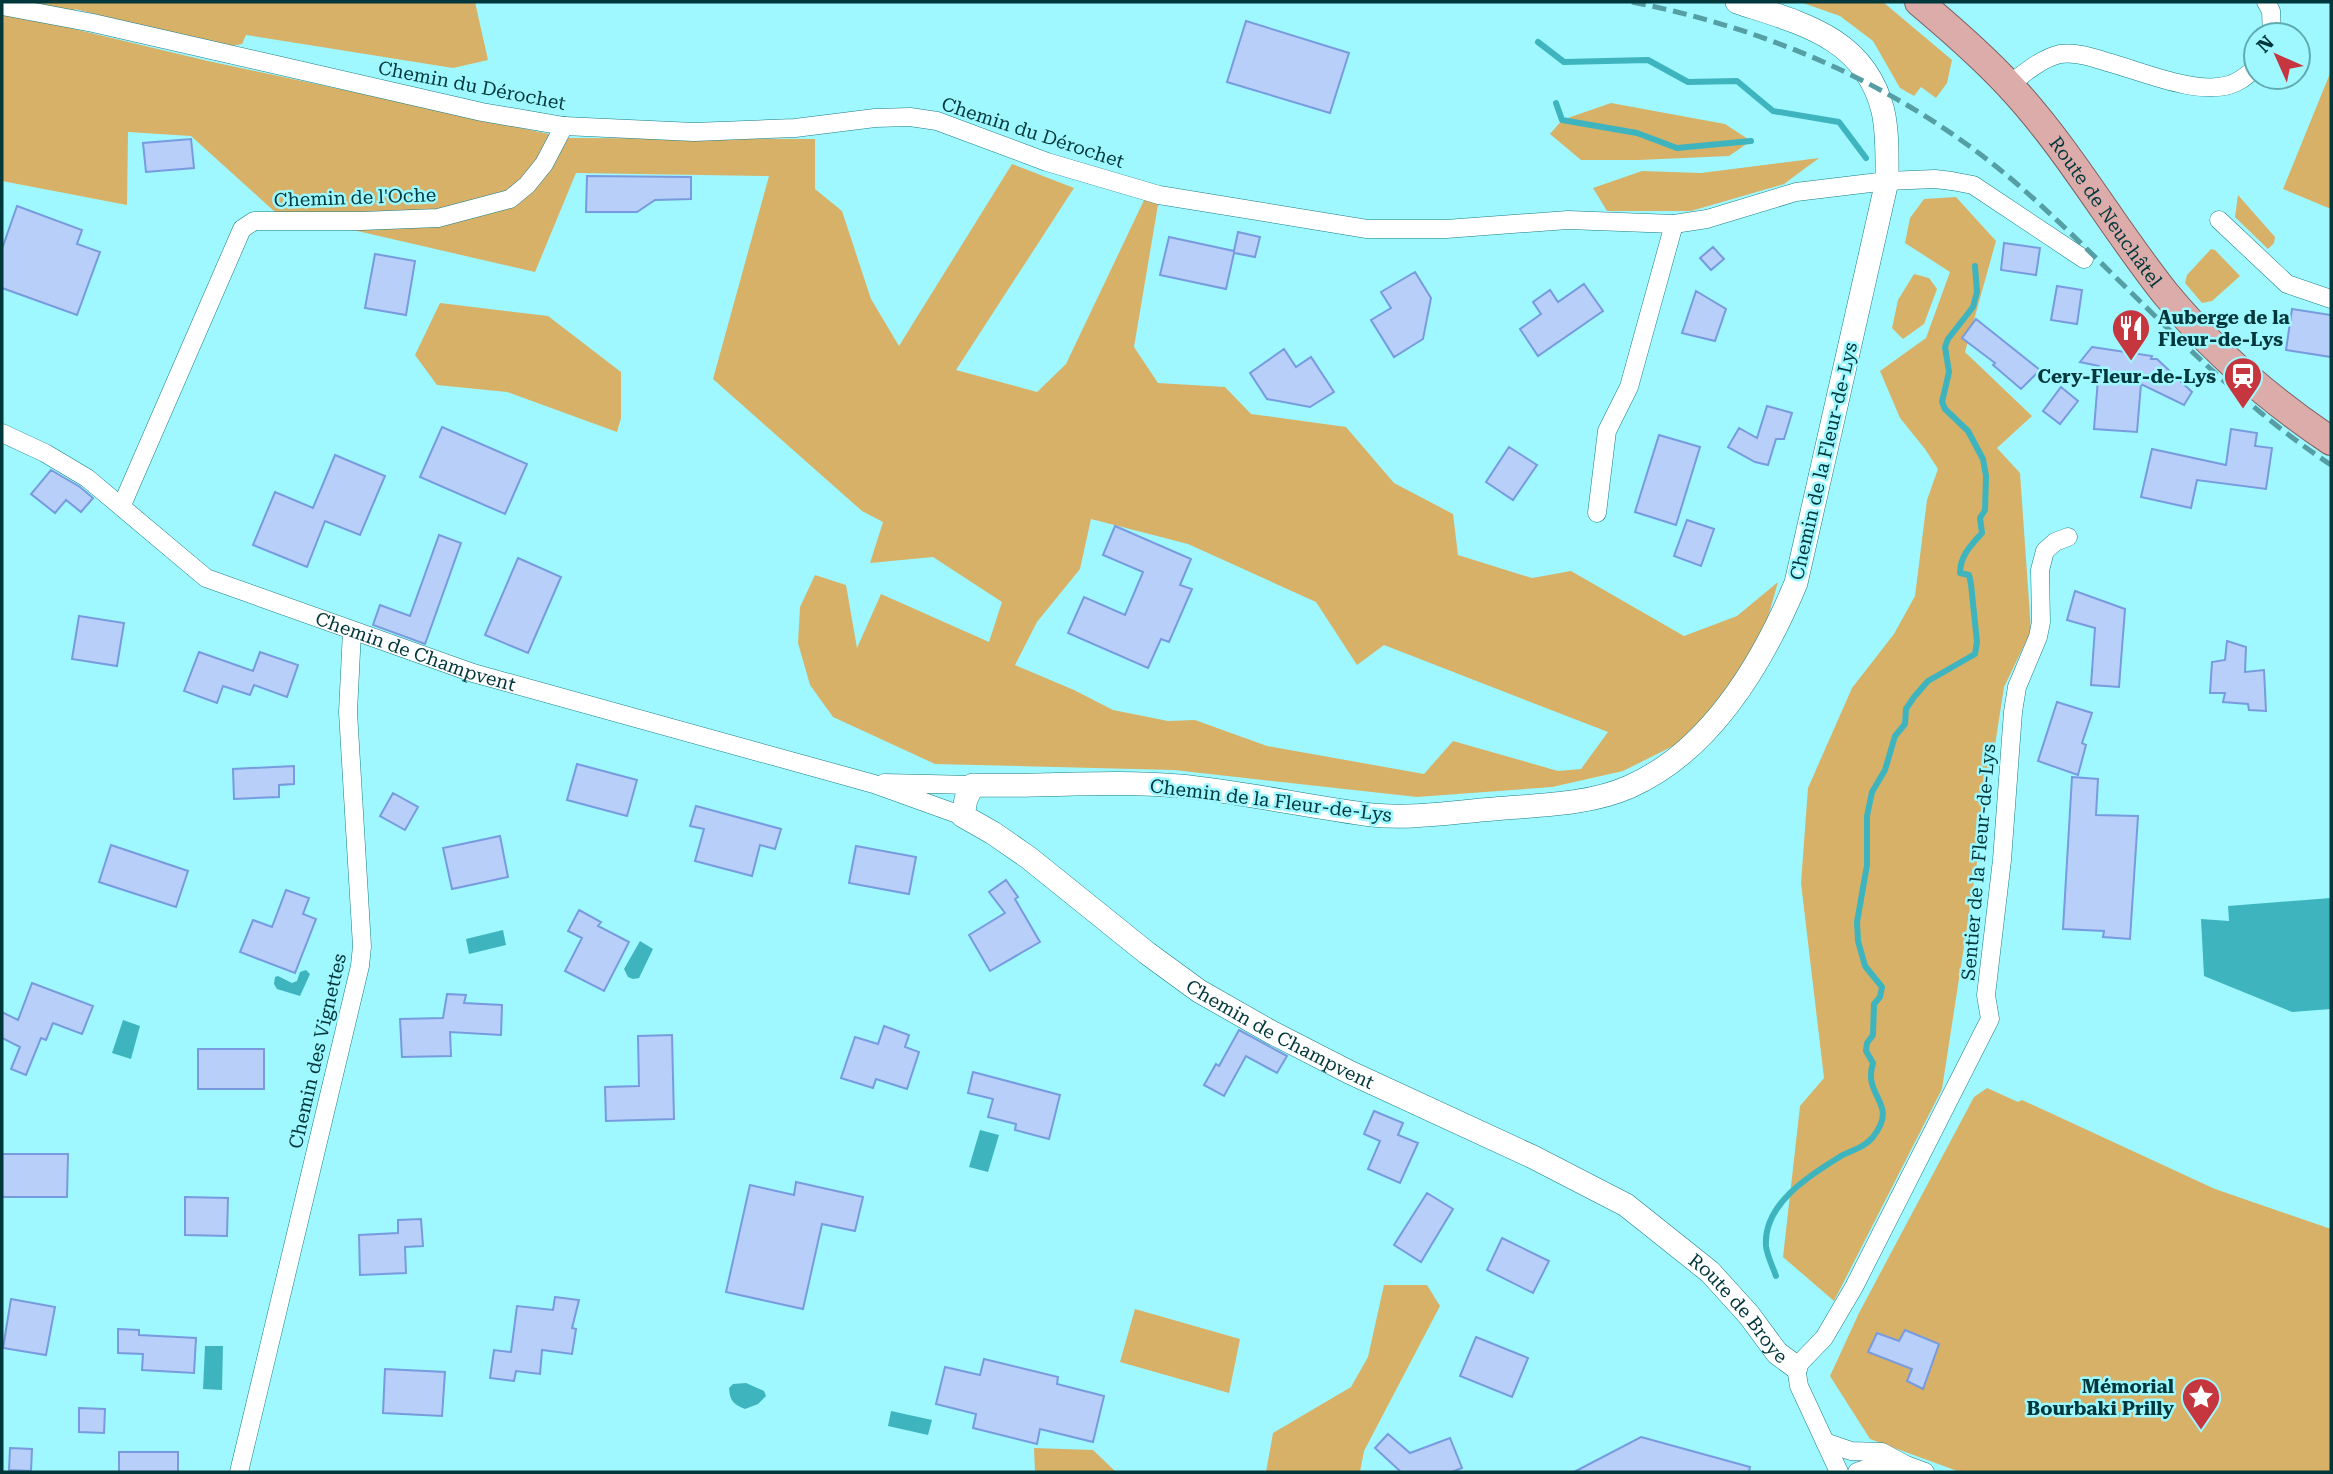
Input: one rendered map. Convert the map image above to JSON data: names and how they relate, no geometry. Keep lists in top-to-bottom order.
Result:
{
  "streets": {
    "main road": ["Route de Neuchâtel"],
    "street": [
      "Chemin du Dérochet",
      "Chemin de l'Oche",
      "Chemin de la Fleur-de-Lys",
      "Chemin de Champvent",
      "Sentier de la Fleur-de-Lys",
      "Chemin des Vignettes",
      "Route de Broye"
    ]
  },
  "crossings": [
    ["Chemin du Dérochet", "Chemin de l'Oche"],
    ["Chemin du Dérochet", "Chemin de la Fleur-de-Lys"],
    ["Chemin de l'Oche", "Chemin de Champvent"],
    ["Chemin de la Fleur-de-Lys", "Chemin de Champvent"],
    ["Chemin de Champvent", "Chemin des Vignettes"],
    ["Chemin de Champvent", "Route de Broye"],
    ["Sentier de la Fleur-de-Lys", "Route de Broye"]
  ],
  "places": {
    "restaurant": ["Auberge de la Fleur-de-Lys"],
    "station": ["Cery-Fleur-de-Lys"],
    "place": ["Mémorial Bourbaki Prilly"]
  },
  "north": "top left"
}
